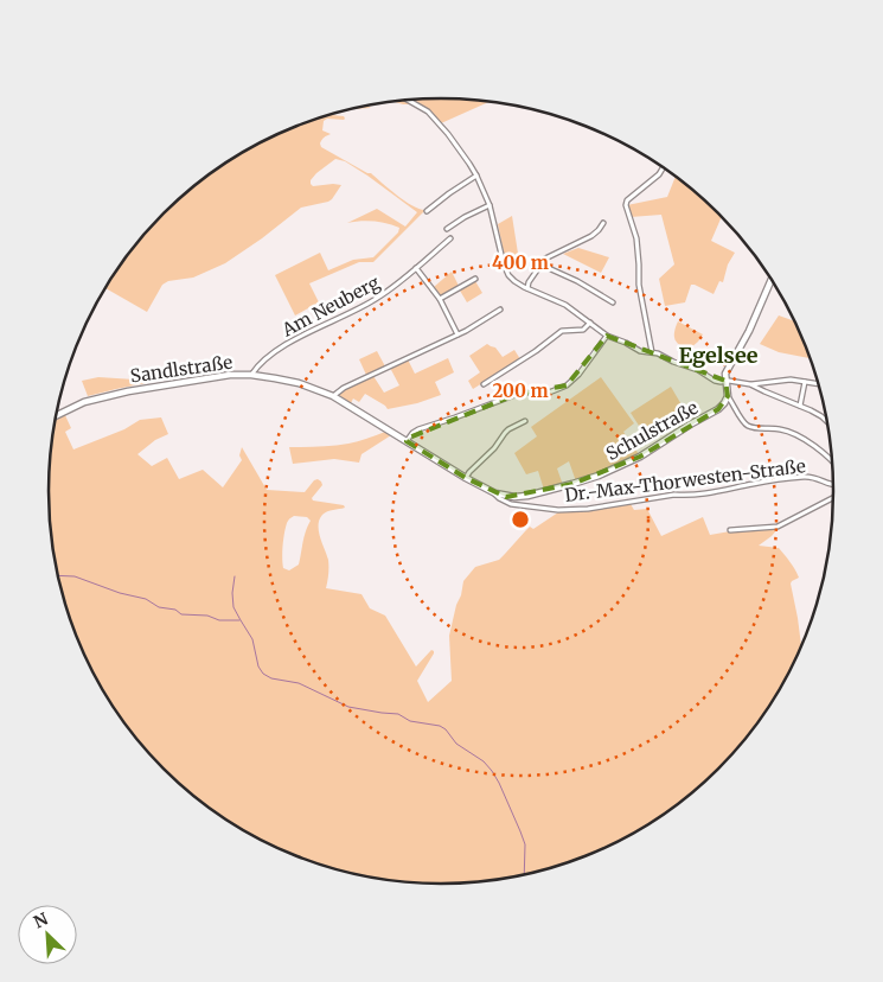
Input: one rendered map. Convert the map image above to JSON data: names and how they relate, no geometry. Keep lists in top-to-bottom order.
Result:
{
  "streets": {
    "street": [
      "Am Neuberg",
      "Sandlstraße",
      "Schulstraße",
      "Dr.-Max-Thorwesten-Straße"
    ]
  },
  "crossings": [
    ["Am Neuberg", "Sandlstraße"],
    ["Sandlstraße", "Schulstraße"],
    ["Schulstraße", "Dr.-Max-Thorwesten-Straße"]
  ],
  "districts": ["Egelsee"],
  "north": "top left",
  "rings": ["400 m", "200 m"]
}
